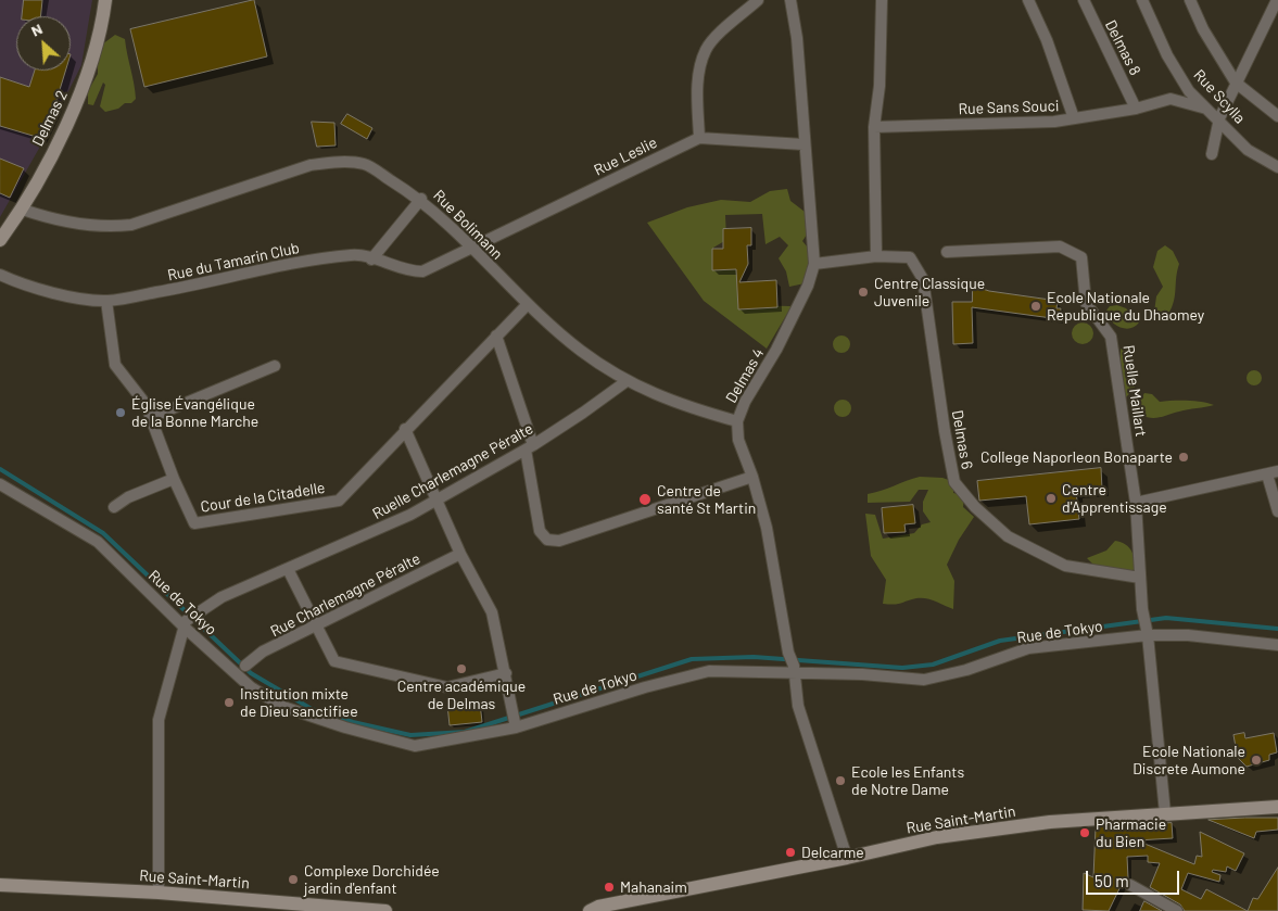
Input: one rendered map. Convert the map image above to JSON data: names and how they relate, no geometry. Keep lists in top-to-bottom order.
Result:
{
  "streets": {
    "street": [
      "Delmas 8",
      "Rue Scylla",
      "Rue Sans Souci",
      "Delmas 2",
      "Rue Leslie",
      "Rue Bolimann",
      "Rue du Tamarin Club",
      "Delmas 4",
      "Ruelle Maillart",
      "Delmas 6",
      "Ruelle Charlemagne Péralte",
      "Cour de la Citadelle",
      "Rue Charlemagne Péralte",
      "Rue de Tokyo",
      "Rue Saint-Martin"
    ]
  },
  "crossings": [
    ["Delmas 8", "Rue Sans Souci"],
    ["Rue Scylla", "Rue Sans Souci"],
    ["Delmas 2", "Rue Bolimann"],
    ["Rue Leslie", "Rue Bolimann"],
    ["Rue Leslie", "Rue du Tamarin Club"],
    ["Rue Leslie", "Delmas 4"],
    ["Rue Bolimann", "Rue du Tamarin Club"],
    ["Rue Bolimann", "Delmas 4"],
    ["Rue Bolimann", "Ruelle Charlemagne Péralte"],
    ["Rue Bolimann", "Cour de la Citadelle"],
    ["Rue du Tamarin Club", "Cour de la Citadelle"],
    ["Delmas 4", "Delmas 6"],
    ["Delmas 4", "Rue de Tokyo"],
    ["Delmas 4", "Rue Saint-Martin"],
    ["Ruelle Maillart", "Delmas 6"],
    ["Ruelle Maillart", "Rue de Tokyo"],
    ["Ruelle Charlemagne Péralte", "Rue de Tokyo"]
  ],
  "places": [
    "Centre Classique Juvenile",
    "Ecole Nationale Republique du Dhaomey",
    "Église Évangélique de la Bonne Marche",
    "College Naporleon Bonaparte",
    "Centre d'Apprentissage",
    "Centre de santé St Martin",
    "Centre académique de Delmas",
    "Institution mixte de Dieu sanctifiee",
    "Ecole Nationale Discrete Aumone",
    "Ecole les Enfants de Notre Dame",
    "Pharmacie du Bien",
    "Delcarme",
    "Complexe Dorchidée jardin d'enfant",
    "Mahanaim"
  ],
  "scale_bar": "50 m",
  "north": "top left"
}
